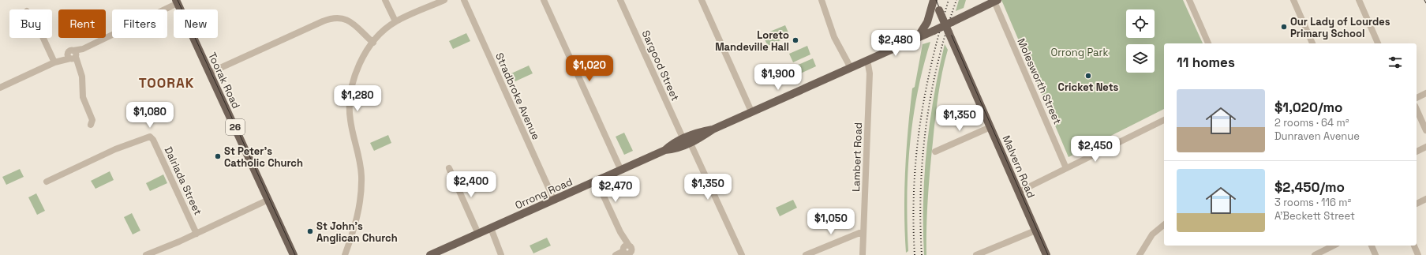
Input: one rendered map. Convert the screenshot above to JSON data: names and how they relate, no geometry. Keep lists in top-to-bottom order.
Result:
{
  "streets": {
    "main road": [
      "Toorak Road",
      "26",
      "Malvern Road",
      "Orrong Road"
    ],
    "street": [
      "Sargood Street",
      "Molesworth Street",
      "Stradbroke Avenue",
      "Lambert Road",
      "Dalriada Street"
    ]
  },
  "crossings": [
    ["Sargood Street", "Orrong Road"],
    ["Molesworth Street", "Orrong Road"],
    ["Stradbroke Avenue", "Orrong Road"],
    ["Lambert Road", "Orrong Road"],
    ["Malvern Road", "Orrong Road"]
  ],
  "districts": ["TOORAK"],
  "parks": ["Orrong Park"],
  "places": [
    "Our Lady of Lourdes Primary School",
    "Loreto Mandeville Hall",
    "Cricket Nets",
    "St Peter's Catholic Church",
    "St John's Anglican Church"
  ],
  "page": {
    "chip": [
      "Buy",
      "Rent",
      "Filters",
      "New"
    ],
    "price": [
      "$2,480",
      "$1,020",
      "$1,900",
      "$1,280",
      "$1,080",
      "$1,350",
      "$2,450",
      "$2,400",
      "$1,350",
      "$2,470",
      "$1,050"
    ],
    "heading": "11 homes",
    "list": [
      {
        "name": "$1,020/mo",
        "note": "2 rooms · 64 m² · Dunraven Avenue"
      },
      {
        "name": "$2,450/mo",
        "note": "3 rooms · 116 m² · A'Beckett Street"
      }
    ]
  }
}
